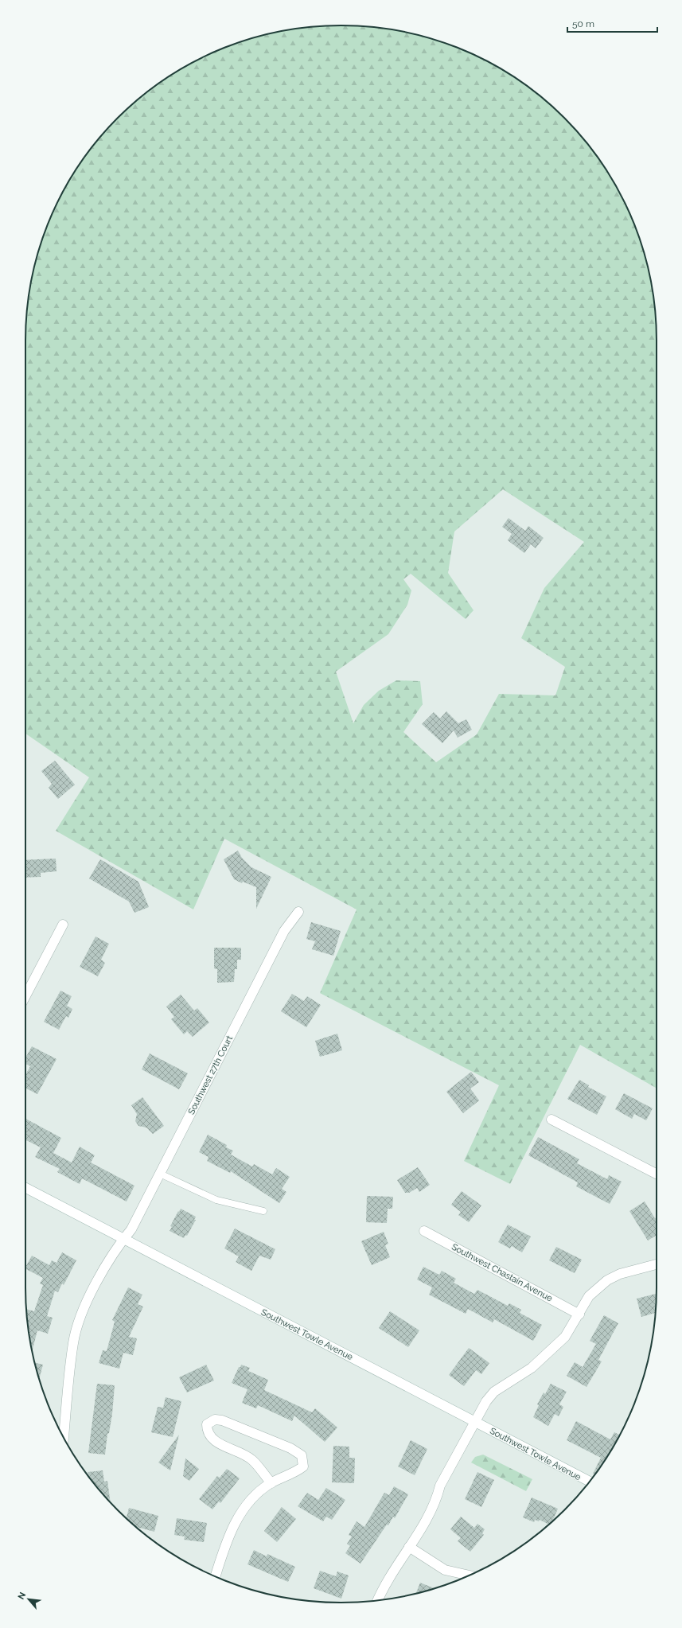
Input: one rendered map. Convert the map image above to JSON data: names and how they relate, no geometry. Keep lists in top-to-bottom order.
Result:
{
  "streets": {
    "street": ["Southwest 27th Court", "Southwest Chastain Avenue", "Southwest Towle Avenue"]
  },
  "crossings": [
    ["Southwest 27th Court", "Southwest Towle Avenue"]
  ],
  "scale_bar": "50 m",
  "north": "top left"
}
